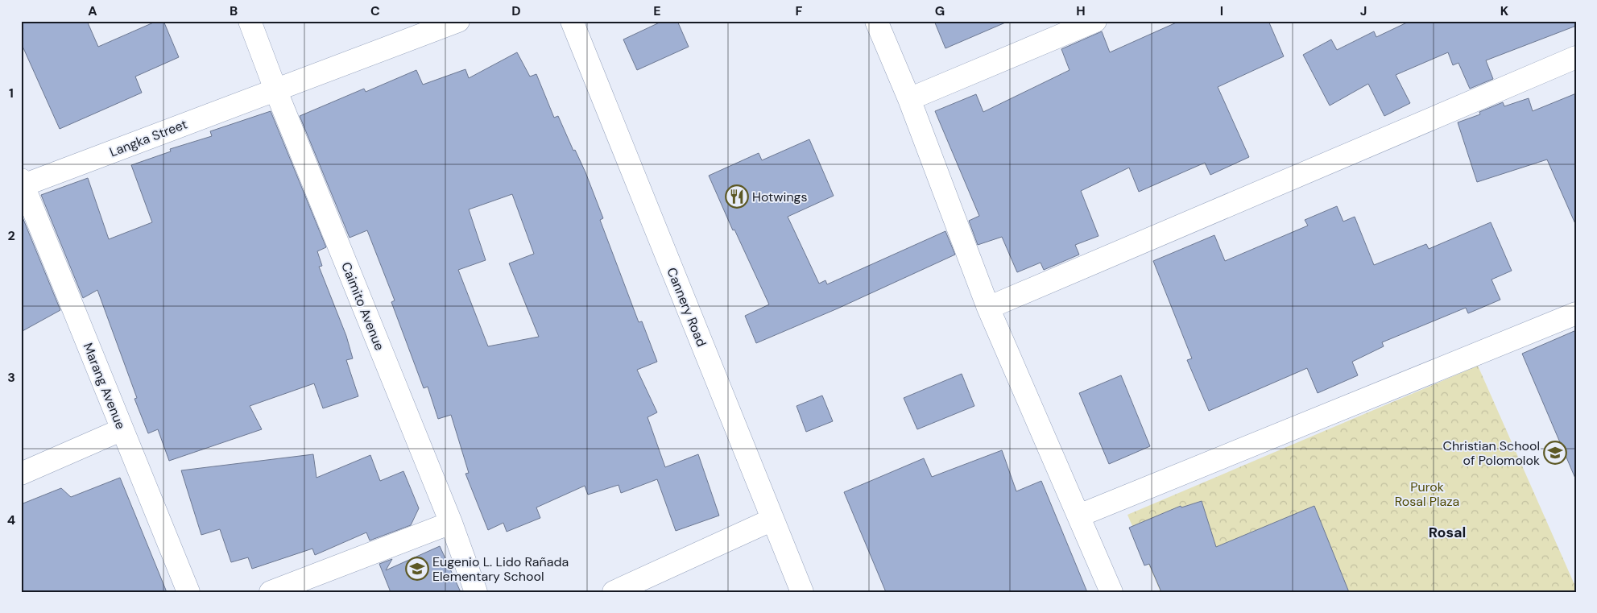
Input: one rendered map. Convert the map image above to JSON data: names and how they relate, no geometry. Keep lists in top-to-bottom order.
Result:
{
  "streets": {
    "street": [
      "Langka Street",
      "Caimito Avenue",
      "Cannery Road",
      "Marang Avenue"
    ]
  },
  "crossings": [
    ["Langka Street", "Caimito Avenue"],
    ["Langka Street", "Marang Avenue"]
  ],
  "districts": ["Rosal"],
  "parks": ["Purok Rosal Plaza"],
  "places": {
    "restaurant": ["Hotwings"],
    "school or university": ["Christian School of Polomolok", "Eugenio L. Lido Rañada Elementary School"]
  },
  "grid": {
    "columns": [
      "A",
      "B",
      "C",
      "D",
      "E",
      "F",
      "G",
      "H",
      "I",
      "J",
      "K"
    ],
    "rows": [
      "1",
      "2",
      "3",
      "4"
    ]
  }
}
